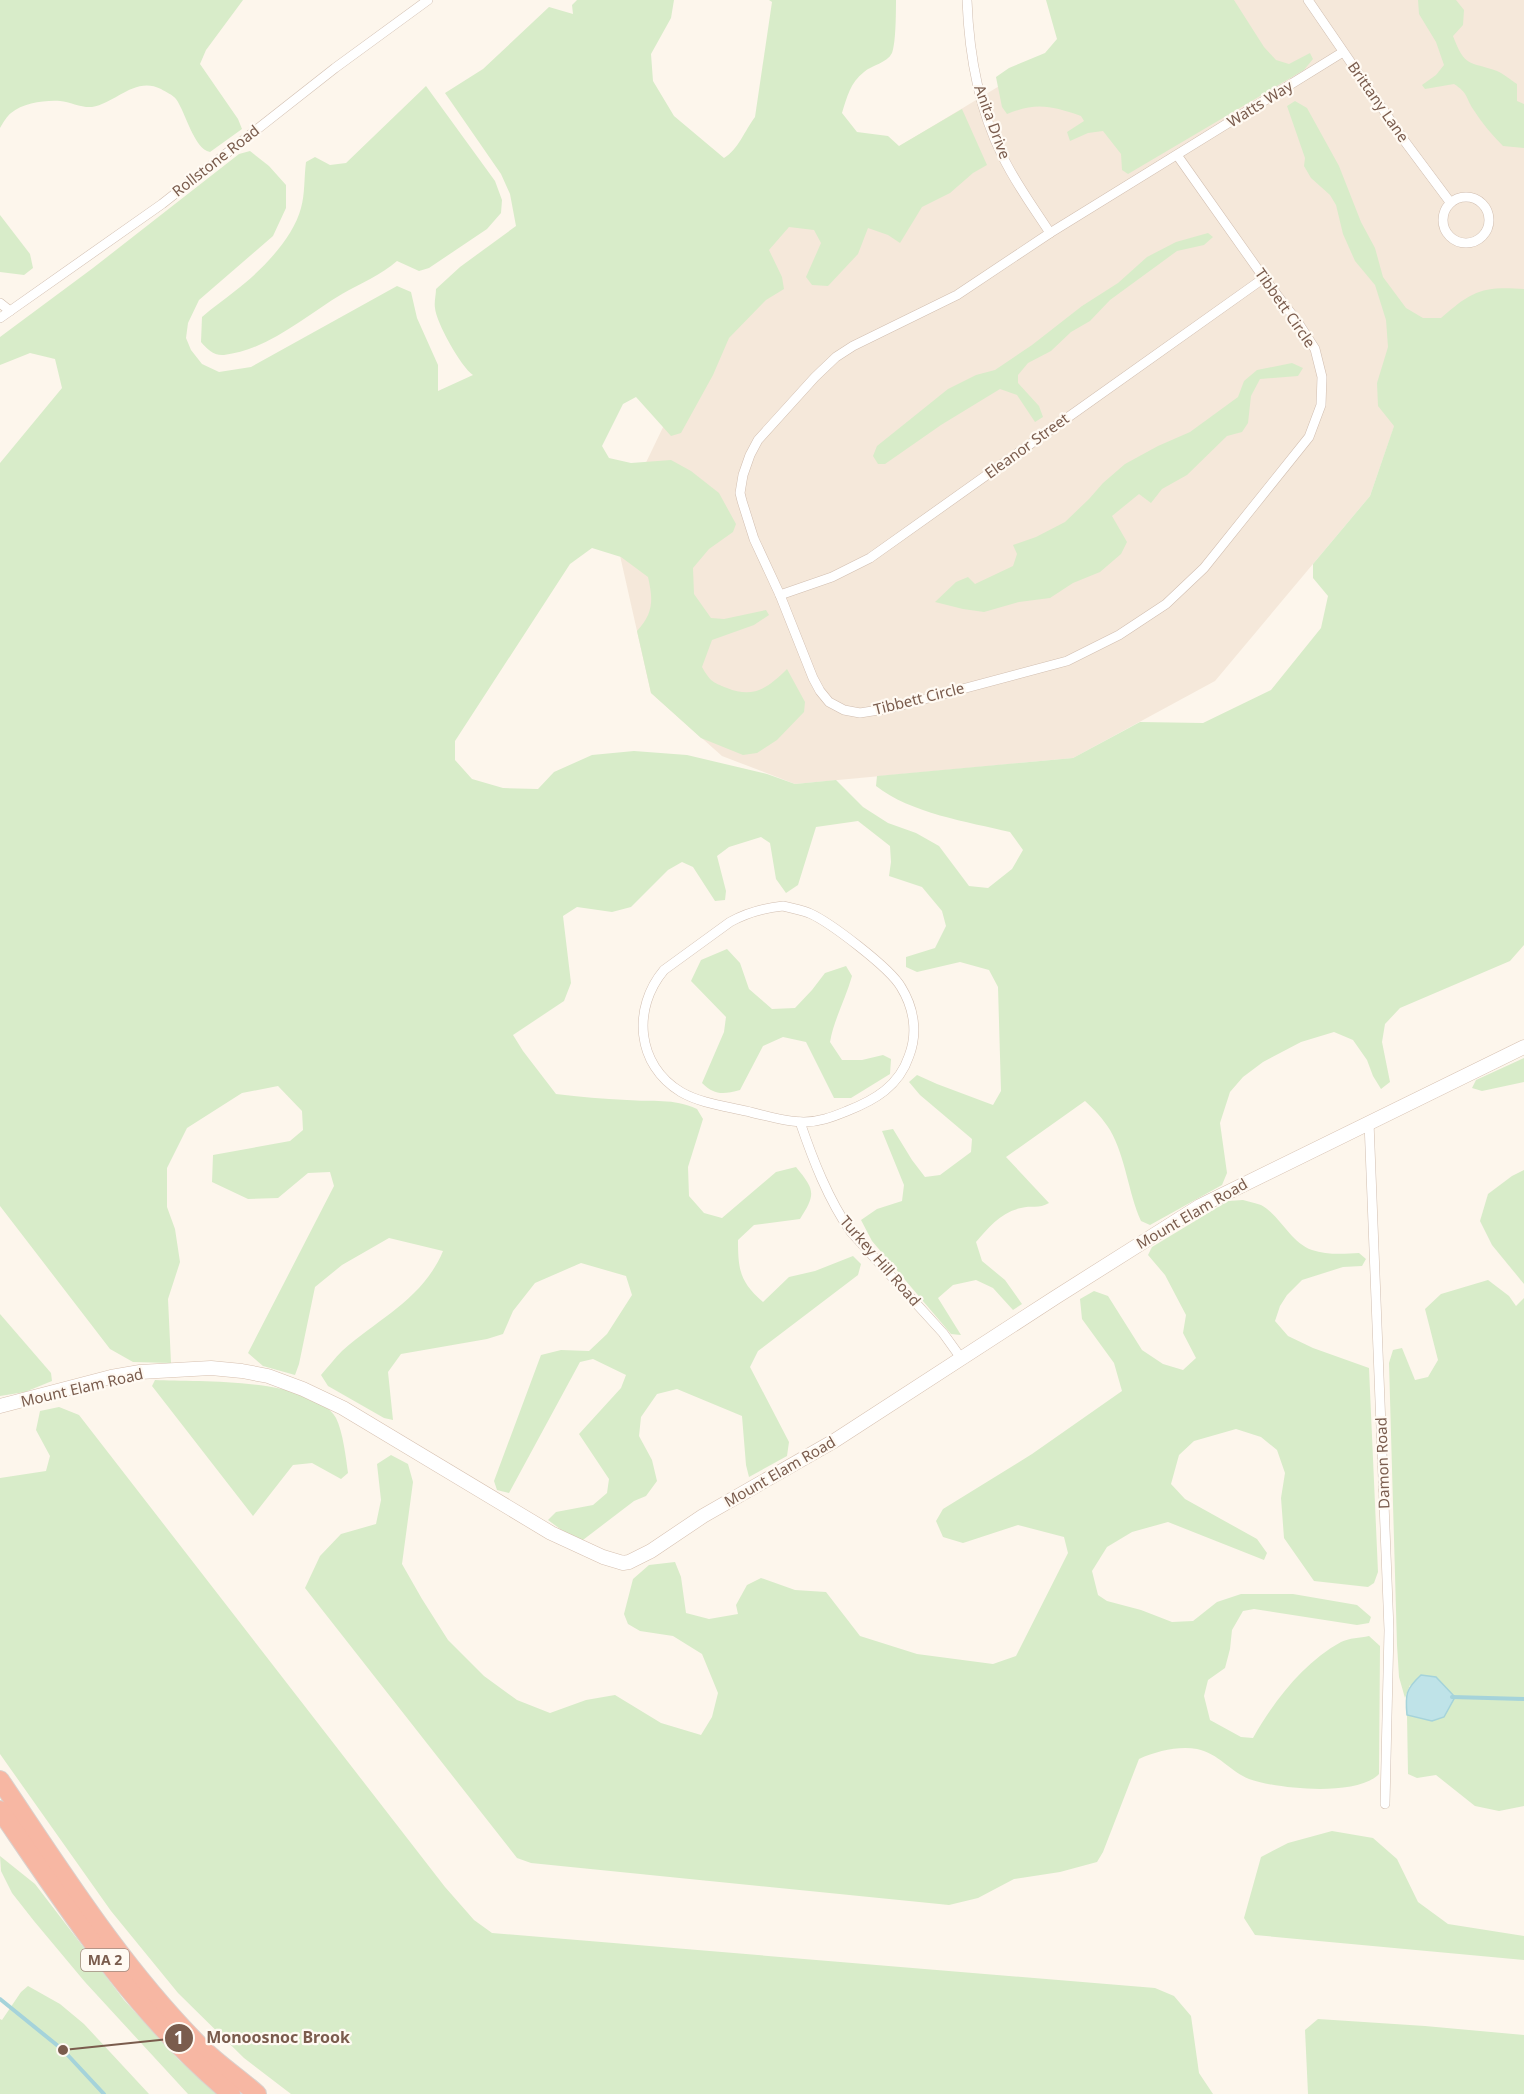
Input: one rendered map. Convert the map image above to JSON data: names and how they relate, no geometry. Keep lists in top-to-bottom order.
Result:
{
  "streets": {
    "highway": ["MA 2"],
    "main road": ["Mount Elam Road"],
    "street": [
      "Brittany Lane",
      "Watts Way",
      "Anita Drive",
      "Rollstone Road",
      "Tibbett Circle",
      "Eleanor Street",
      "Turkey Hill Road",
      "Damon Road"
    ]
  },
  "crossings": [
    ["Brittany Lane", "Watts Way"],
    ["Watts Way", "Tibbett Circle"],
    ["Anita Drive", "Tibbett Circle"],
    ["Tibbett Circle", "Eleanor Street"],
    ["Mount Elam Road", "Turkey Hill Road"],
    ["Mount Elam Road", "Damon Road"]
  ],
  "places": ["Monoosnoc Brook"]
}
